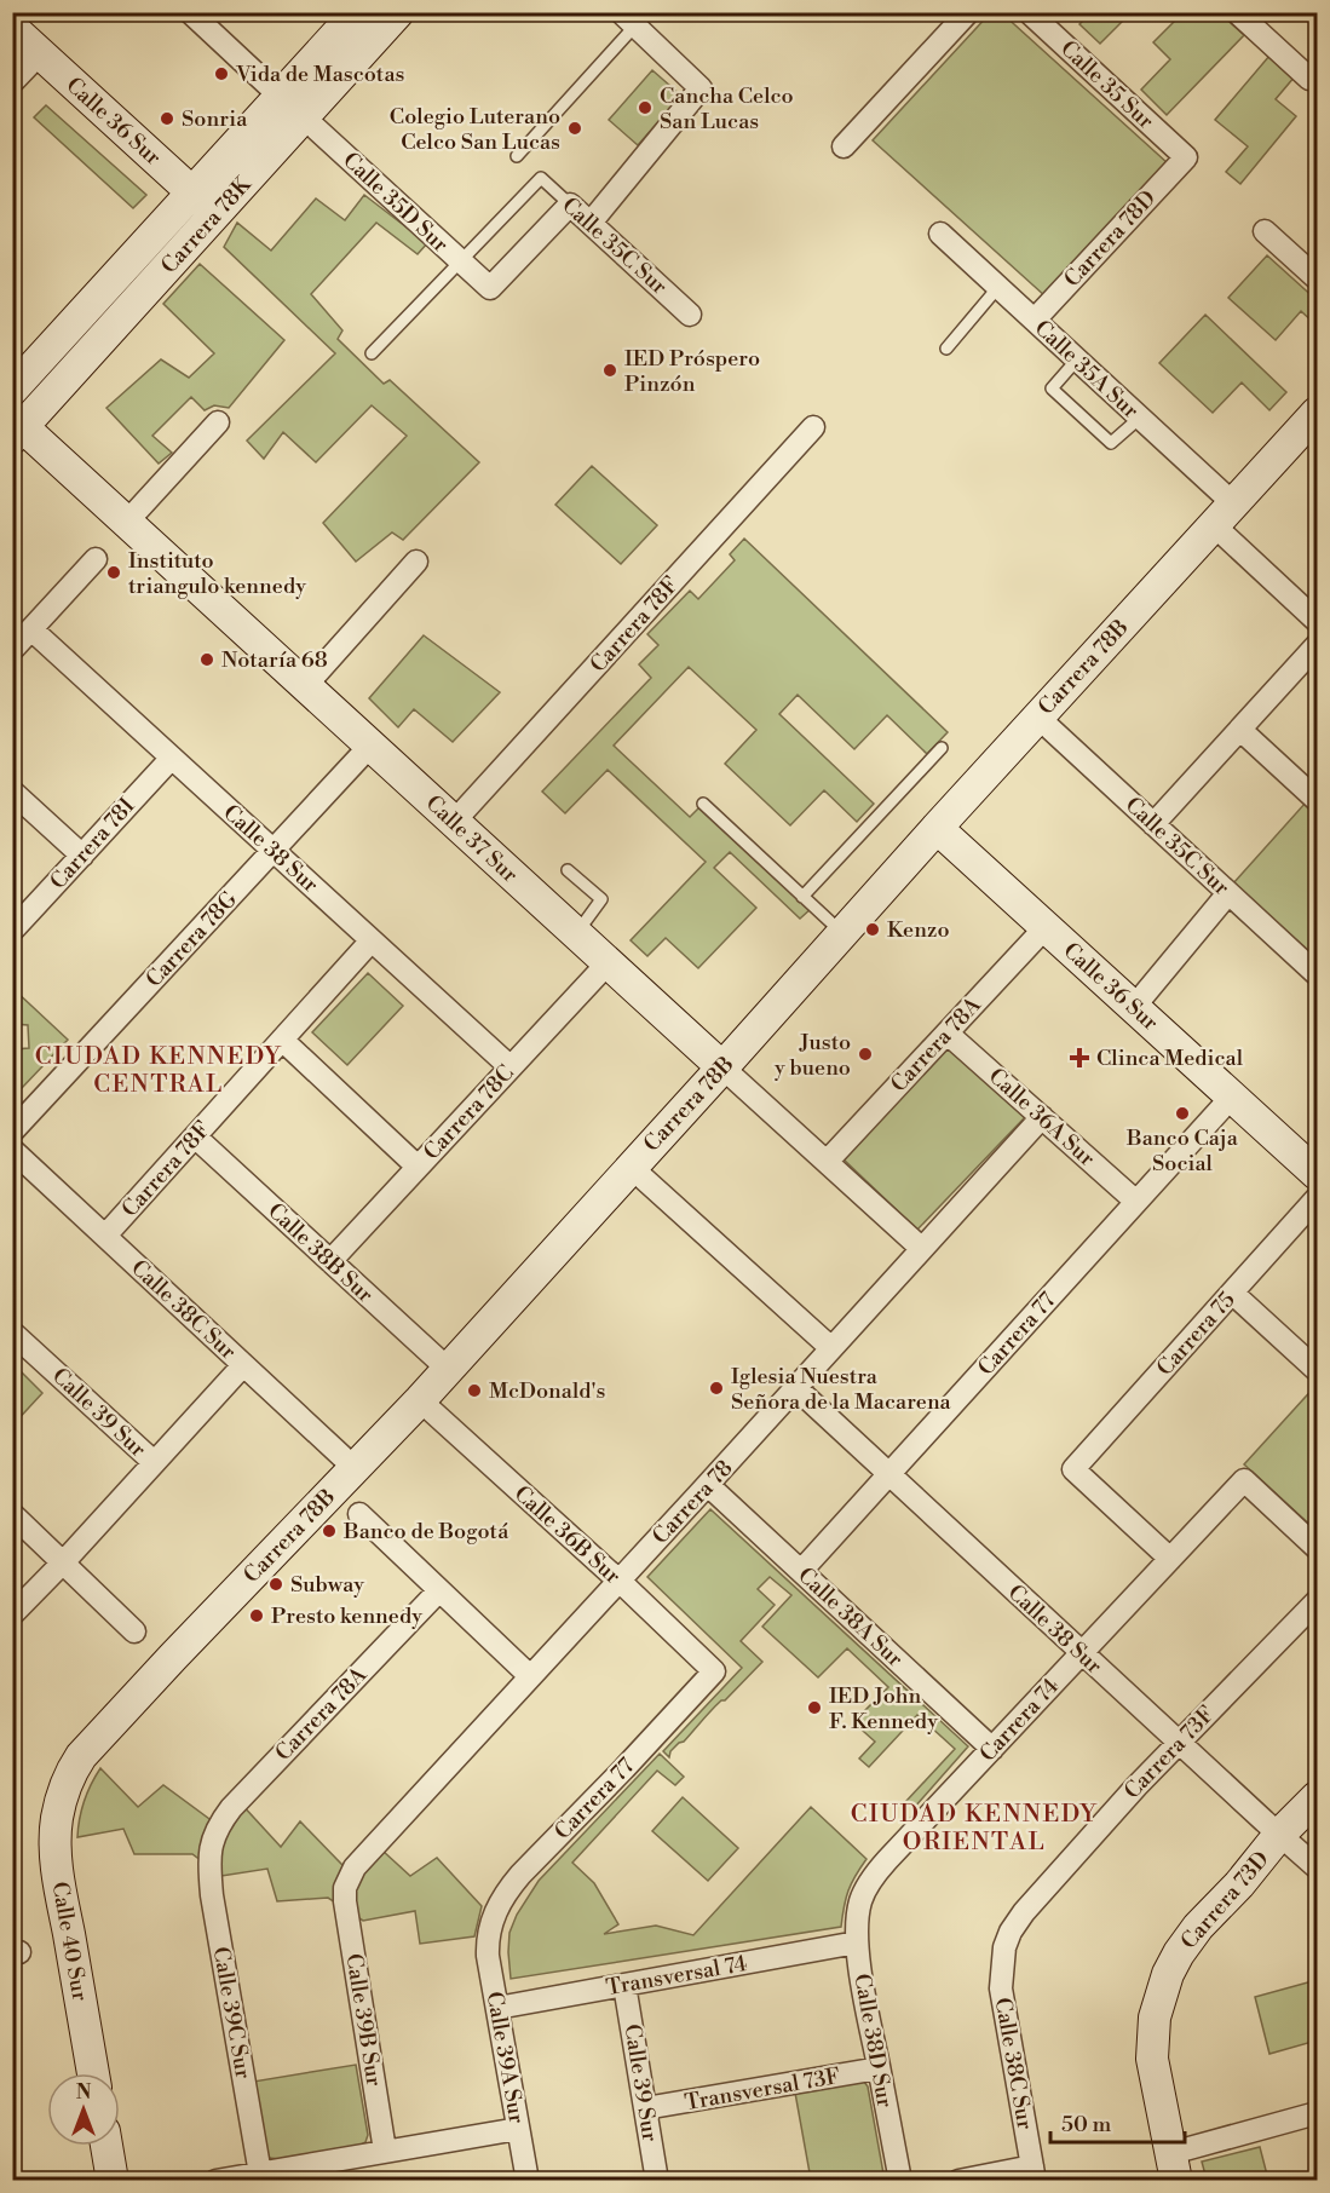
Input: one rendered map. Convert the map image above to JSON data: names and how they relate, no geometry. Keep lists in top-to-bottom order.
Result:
{
  "streets": {
    "street": [
      "Calle 35 Sur",
      "Calle 36 Sur",
      "Calle 35D Sur",
      "Carrera 78K",
      "Carrera 78D",
      "Calle 35C Sur",
      "Calle 35A Sur",
      "Carrera 78F",
      "Carrera 78B",
      "Calle 37 Sur",
      "Carrera 78I",
      "Calle 38 Sur",
      "Carrera 78G",
      "Carrera 78A",
      "Carrera 78C",
      "Calle 36A Sur",
      "Calle 38B Sur",
      "Calle 38C Sur",
      "Carrera 77",
      "Carrera 75",
      "Calle 39 Sur",
      "Carrera 78",
      "Calle 36B Sur",
      "Calle 38A Sur",
      "Carrera 74",
      "Carrera 73F",
      "Carrera 73D",
      "Calle 40 Sur",
      "Transversal 74",
      "Calle 39C Sur",
      "Calle 39B Sur",
      "Calle 38D Sur",
      "Calle 39A Sur",
      "Transversal 73F"
    ]
  },
  "crossings": [
    ["Calle 35 Sur", "Carrera 78D"],
    ["Calle 36 Sur", "Carrera 78K"],
    ["Calle 36 Sur", "Carrera 78B"],
    ["Calle 36 Sur", "Carrera 78A"],
    ["Calle 36 Sur", "Carrera 77"],
    ["Calle 35D Sur", "Carrera 78K"],
    ["Calle 35D Sur", "Calle 35C Sur"],
    ["Carrera 78K", "Calle 37 Sur"],
    ["Carrera 78D", "Calle 35A Sur"],
    ["Calle 35C Sur", "Carrera 78B"],
    ["Calle 35A Sur", "Carrera 78B"],
    ["Carrera 78F", "Calle 37 Sur"],
    ["Carrera 78F", "Calle 38 Sur"],
    ["Carrera 78F", "Calle 38B Sur"],
    ["Carrera 78F", "Calle 38C Sur"],
    ["Carrera 78B", "Calle 37 Sur"],
    ["Carrera 78B", "Calle 38B Sur"],
    ["Carrera 78B", "Calle 38C Sur"],
    ["Carrera 78B", "Calle 36B Sur"],
    ["Carrera 78B", "Calle 40 Sur"],
    ["Calle 37 Sur", "Carrera 78G"],
    ["Calle 37 Sur", "Carrera 78A"],
    ["Calle 37 Sur", "Carrera 78C"],
    ["Calle 37 Sur", "Carrera 78"],
    ["Carrera 78I", "Calle 38 Sur"],
    ["Calle 38 Sur", "Carrera 78G"],
    ["Calle 38 Sur", "Carrera 78C"],
    ["Calle 38 Sur", "Carrera 77"],
    ["Calle 38 Sur", "Carrera 78"],
    ["Calle 38 Sur", "Carrera 74"],
    ["Calle 38 Sur", "Carrera 73F"],
    ["Calle 38 Sur", "Carrera 73D"],
    ["Carrera 78A", "Calle 36A Sur"],
    ["Carrera 78A", "Calle 39C Sur"],
    ["Carrera 78C", "Calle 38B Sur"],
    ["Calle 36A Sur", "Carrera 77"],
    ["Calle 36A Sur", "Carrera 78"],
    ["Calle 38C Sur", "Carrera 73F"],
    ["Carrera 77", "Calle 36B Sur"],
    ["Carrera 77", "Calle 38A Sur"],
    ["Carrera 77", "Calle 39A Sur"],
    ["Carrera 75", "Carrera 74"],
    ["Calle 39 Sur", "Transversal 74"],
    ["Calle 39 Sur", "Transversal 73F"],
    ["Carrera 78", "Calle 36B Sur"],
    ["Carrera 78", "Calle 38A Sur"],
    ["Carrera 78", "Calle 39B Sur"],
    ["Calle 38A Sur", "Carrera 74"],
    ["Carrera 74", "Calle 38D Sur"],
    ["Transversal 74", "Calle 38D Sur"],
    ["Transversal 74", "Calle 39A Sur"],
    ["Calle 38D Sur", "Transversal 73F"]
  ],
  "districts": ["CIUDAD KENNEDY CENTRAL", "CIUDAD KENNEDY ORIENTAL"],
  "places": {
    "other": [
      "Vida de Mascotas",
      "Cancha Celco San Lucas",
      "Sonria",
      "Colegio Luterano Celco San Lucas",
      "IED Próspero Pinzón",
      "Instituto triangulo kennedy",
      "Notaría 68",
      "Kenzo",
      "Justo y bueno",
      "Banco Caja Social",
      "Iglesia Nuestra Señora de la Macarena",
      "McDonald's",
      "Banco de Bogotá",
      "Subway",
      "Presto kennedy",
      "IED John F. Kennedy"
    ],
    "health": ["Clinca Medical"]
  },
  "scale_bar": "50 m",
  "north": "top"
}
